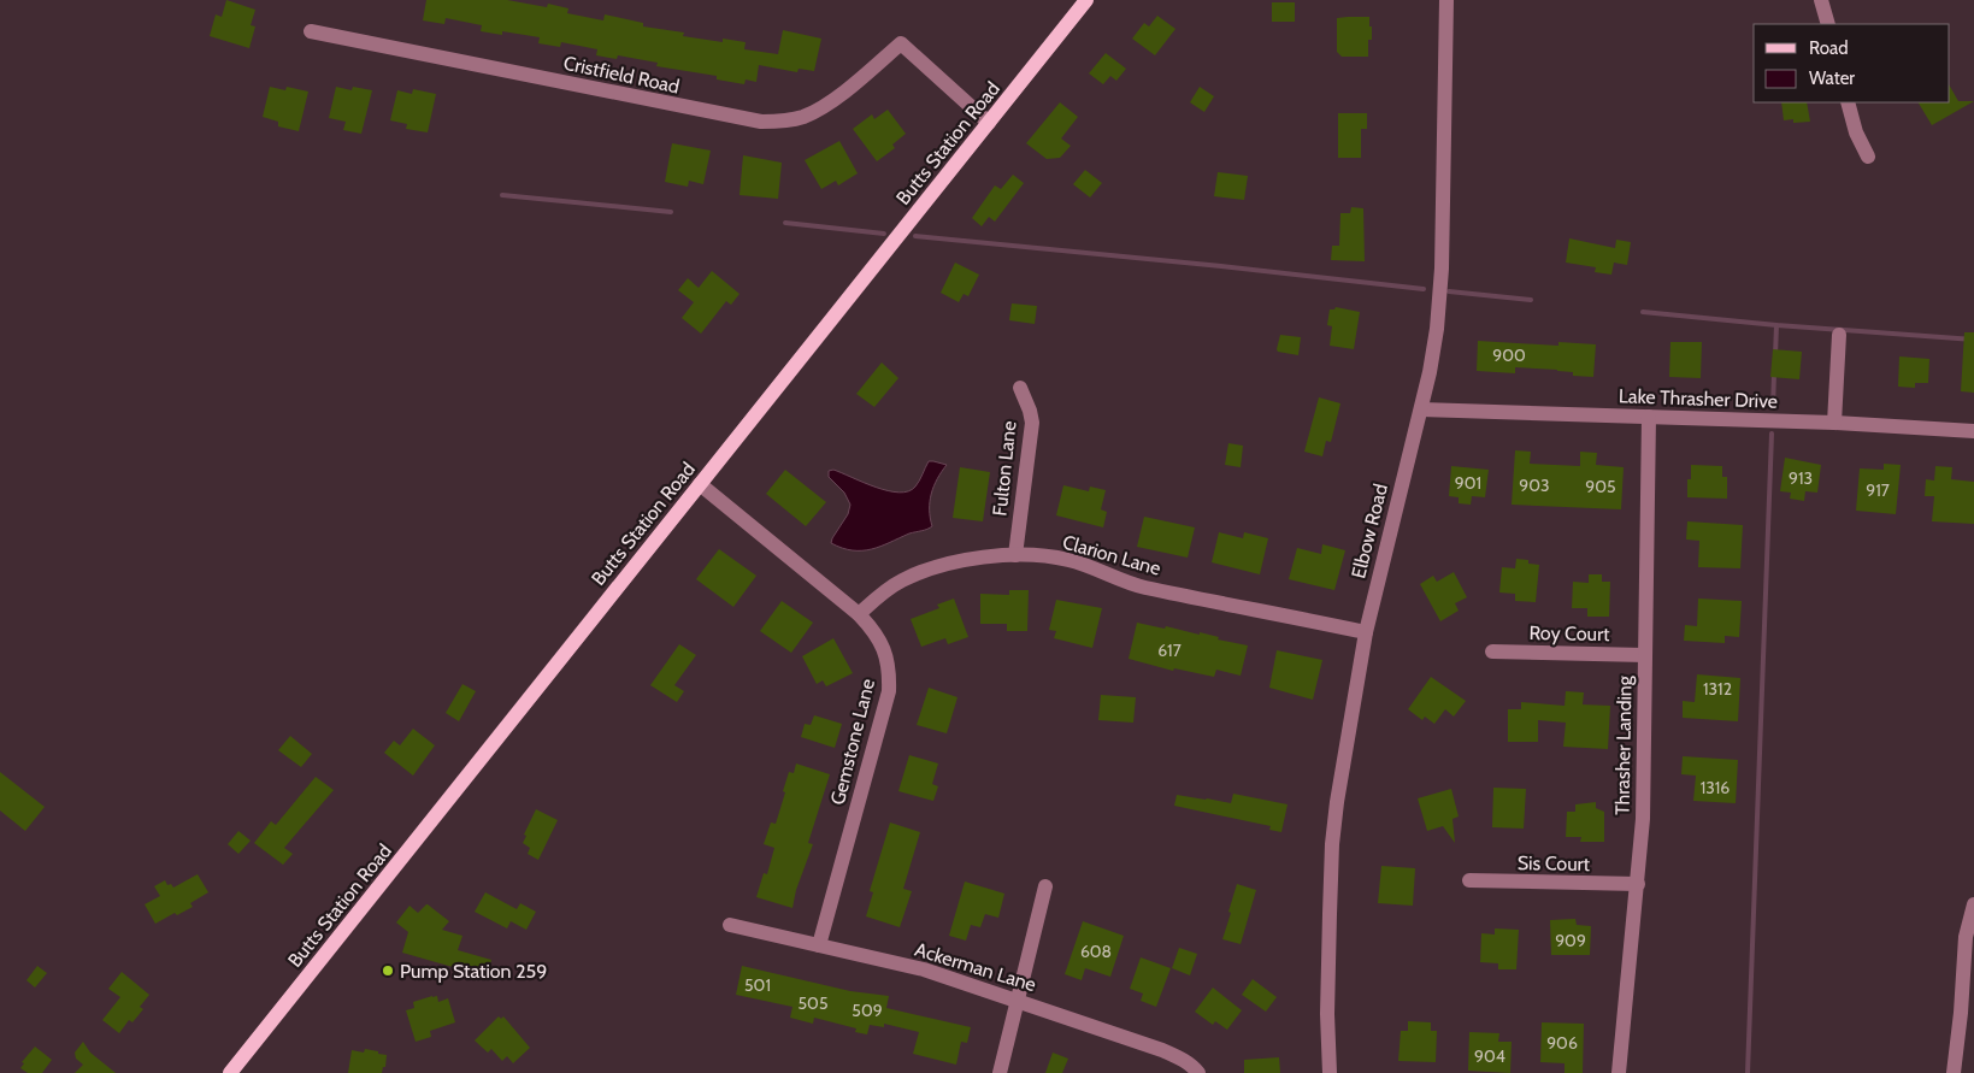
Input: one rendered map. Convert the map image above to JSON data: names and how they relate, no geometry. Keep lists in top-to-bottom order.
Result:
{
  "streets": {
    "main road": ["Butts Station Road"],
    "street": [
      "Cristfield Road",
      "Lake Thrasher Drive",
      "Fulton Lane",
      "Elbow Road",
      "Clarion Lane",
      "Roy Court",
      "Gemstone Lane",
      "Thrasher Landing",
      "Sis Court",
      "Ackerman Lane"
    ]
  },
  "crossings": [
    ["Cristfield Road", "Butts Station Road"],
    ["Butts Station Road", "Gemstone Lane"],
    ["Lake Thrasher Drive", "Elbow Road"],
    ["Lake Thrasher Drive", "Thrasher Landing"],
    ["Fulton Lane", "Clarion Lane"],
    ["Elbow Road", "Clarion Lane"],
    ["Clarion Lane", "Gemstone Lane"],
    ["Roy Court", "Thrasher Landing"],
    ["Gemstone Lane", "Ackerman Lane"],
    ["Thrasher Landing", "Sis Court"]
  ],
  "places": ["Pump Station 259"],
  "house_numbers": [
    "900",
    "913",
    "901",
    "903",
    "905",
    "917",
    "617",
    "1312",
    "1316",
    "909",
    "608",
    "501",
    "505",
    "509",
    "906",
    "904"
  ],
  "legend": ["Road", "Water"]
}
